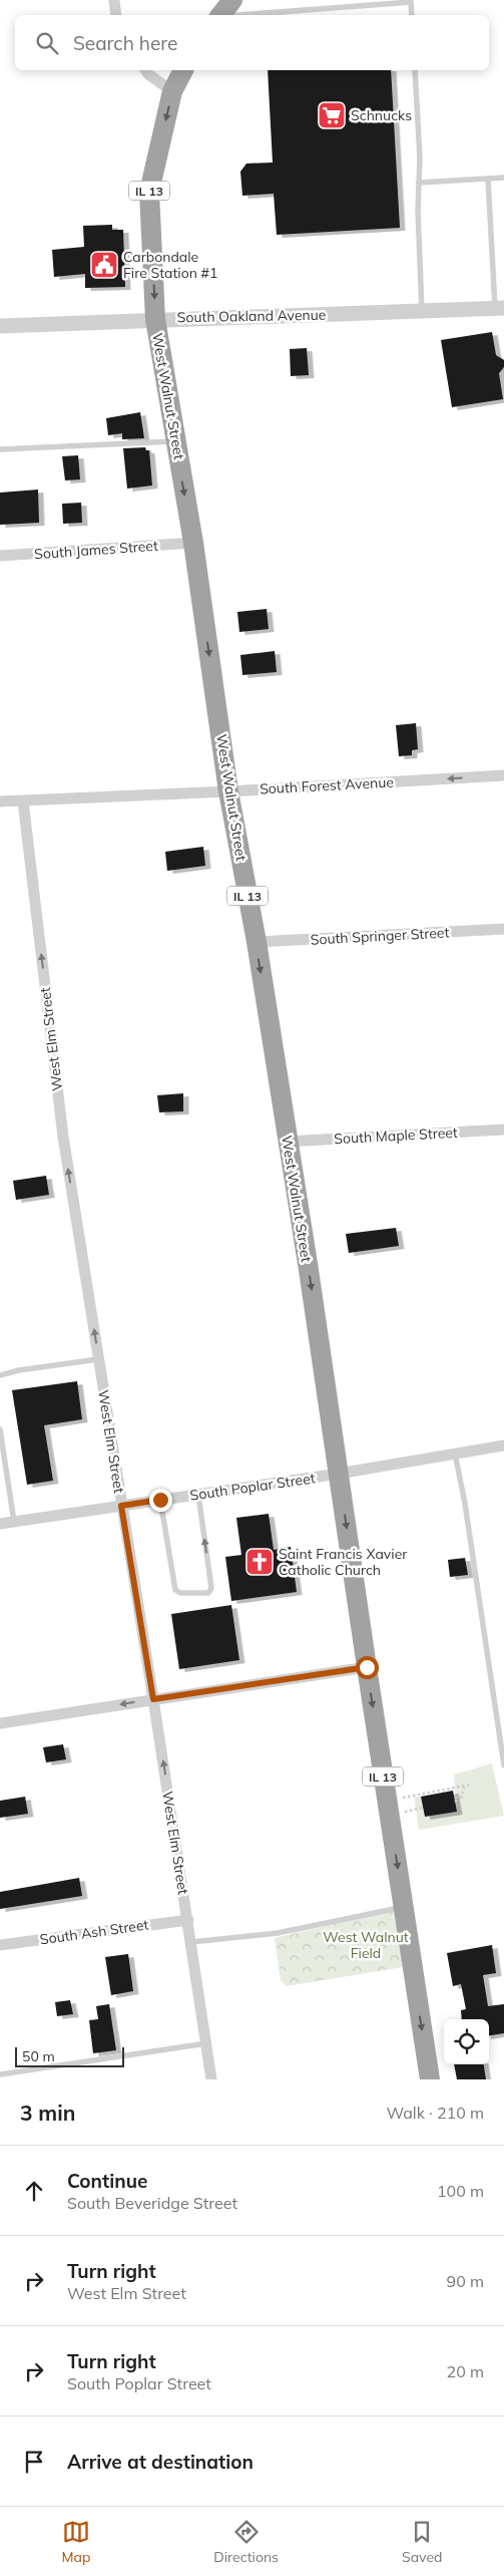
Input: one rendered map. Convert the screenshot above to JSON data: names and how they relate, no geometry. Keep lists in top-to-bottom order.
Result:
{
  "streets": {
    "highway": ["IL 13", "West Walnut Street"],
    "street": [
      "South Oakland Avenue",
      "South James Street",
      "South Forest Avenue",
      "South Springer Street",
      "West Elm Street",
      "South Maple Street",
      "South Poplar Street",
      "South Ash Street"
    ]
  },
  "crossings": [
    ["IL 13", "South Oakland Avenue"],
    ["IL 13", "West Walnut Street"],
    ["South Oakland Avenue", "West Walnut Street"],
    ["West Walnut Street", "South James Street"],
    ["West Walnut Street", "South Forest Avenue"],
    ["West Walnut Street", "South Springer Street"],
    ["West Walnut Street", "South Maple Street"],
    ["West Walnut Street", "South Poplar Street"],
    ["South Forest Avenue", "West Elm Street"],
    ["West Elm Street", "South Poplar Street"],
    ["West Elm Street", "South Ash Street"]
  ],
  "one_way": ["West Walnut Street", "South Forest Avenue", "West Elm Street"],
  "parks": ["West Walnut Field"],
  "places": {
    "supermarket": ["Schnucks"],
    "public building": ["Carbondale Fire Station #1"],
    "church": ["Saint Francis Xavier Catholic Church"]
  },
  "scale_bar": "50 m",
  "page": {
    "search": "Search here",
    "scale": "50 m",
    "heading": ["3 min", "Walk · 210 m"],
    "list": [
      ["Continue", "South Beveridge Street", "100 m"],
      ["Turn right", "West Elm Street", "90 m"],
      ["Turn right", "South Poplar Street", "20 m"],
      "Arrive at destination"
    ],
    "nav": ["Map", "Directions", "Saved"]
  }
}
